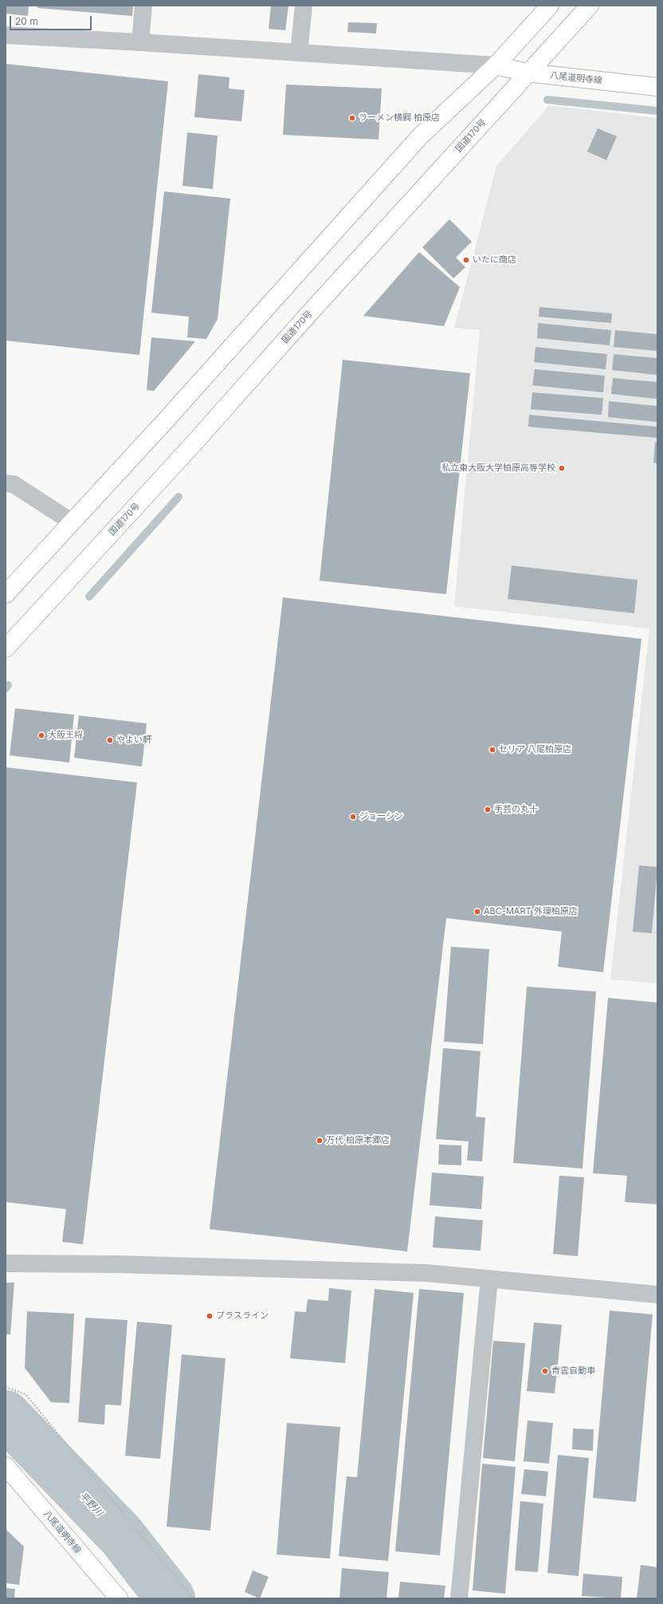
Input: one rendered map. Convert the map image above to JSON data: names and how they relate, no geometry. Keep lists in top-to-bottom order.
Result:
{
  "streets": {
    "main road": ["八尾道明寺線", "国道170号"]
  },
  "crossings": [
    ["八尾道明寺線", "国道170号"]
  ],
  "water": ["平野川"],
  "places": [
    "ラーメン横綱 柏原店",
    "いたに商店",
    "私立東大阪大学柏原高等学校",
    "大阪王将",
    "やよい軒",
    "セリア 八尾柏原店",
    "手芸の丸十",
    "ジョーシン",
    "ABC-MART 外環柏原店",
    "万代 柏原本郷店",
    "プラスライン",
    "青雲自動車"
  ],
  "scale_bar": "20 m"
}
